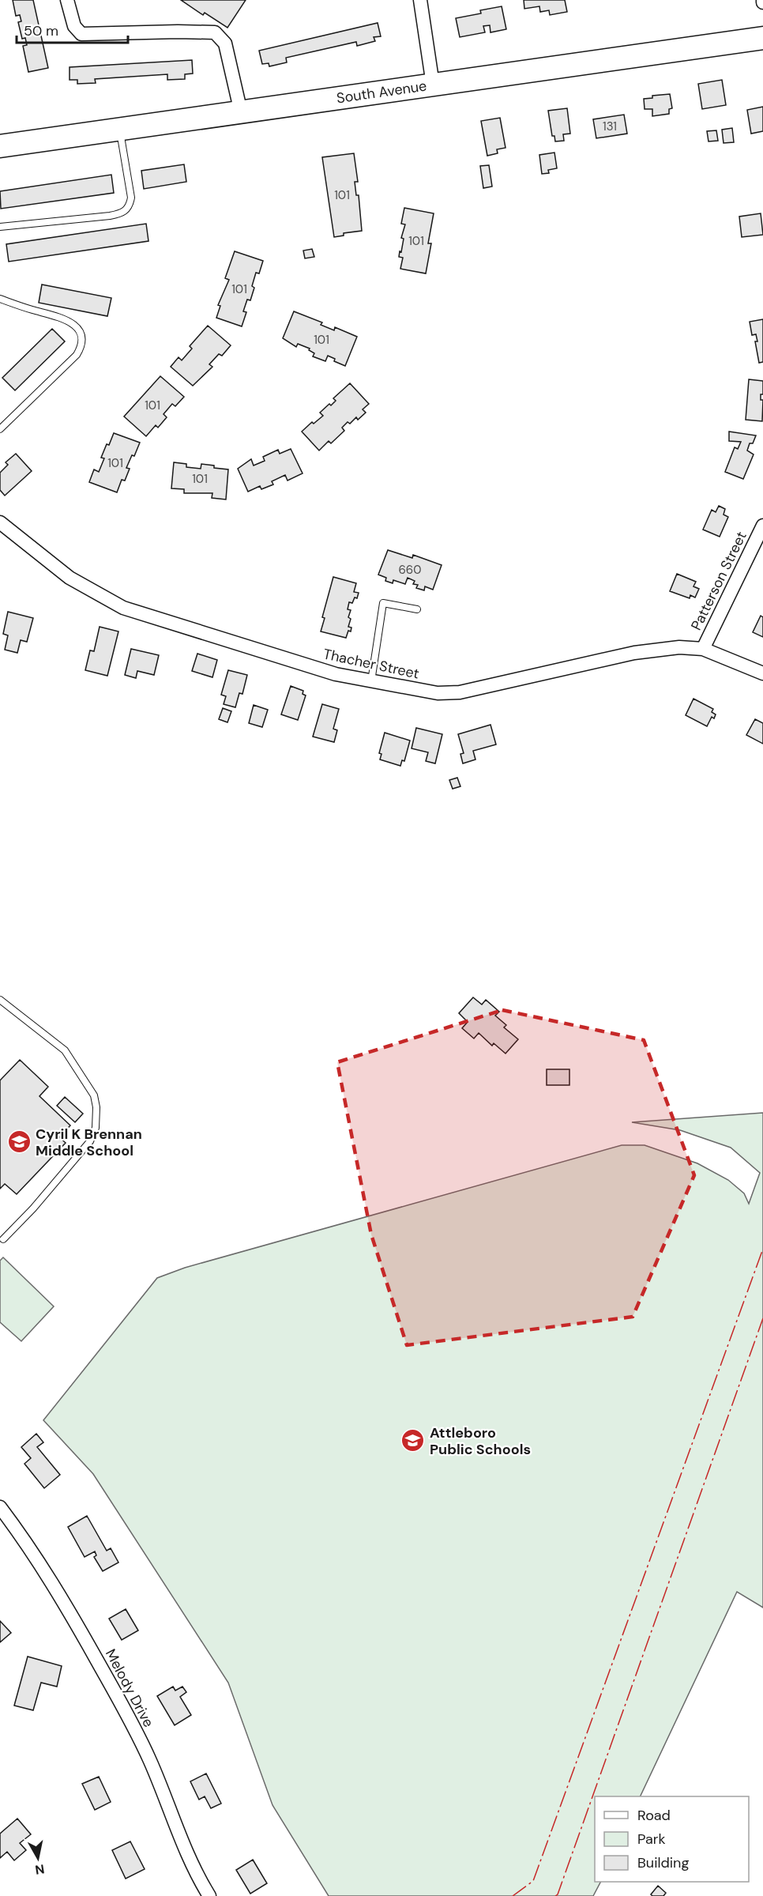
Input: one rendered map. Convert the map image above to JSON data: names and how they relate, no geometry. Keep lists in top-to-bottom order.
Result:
{
  "streets": {
    "highway": ["South Avenue"],
    "street": ["Patterson Street", "Thacher Street", "Melody Drive"]
  },
  "crossings": [
    ["Patterson Street", "Thacher Street"]
  ],
  "places": {
    "school or university": ["Cyril K Brennan Middle School", "Attleboro Public Schools"]
  },
  "house_numbers": [
    "131",
    "101",
    "101",
    "101",
    "101",
    "101",
    "101",
    "101",
    "660"
  ],
  "legend": ["Road", "Park", "Building"],
  "scale_bar": "50 m",
  "north": "bottom"
}
